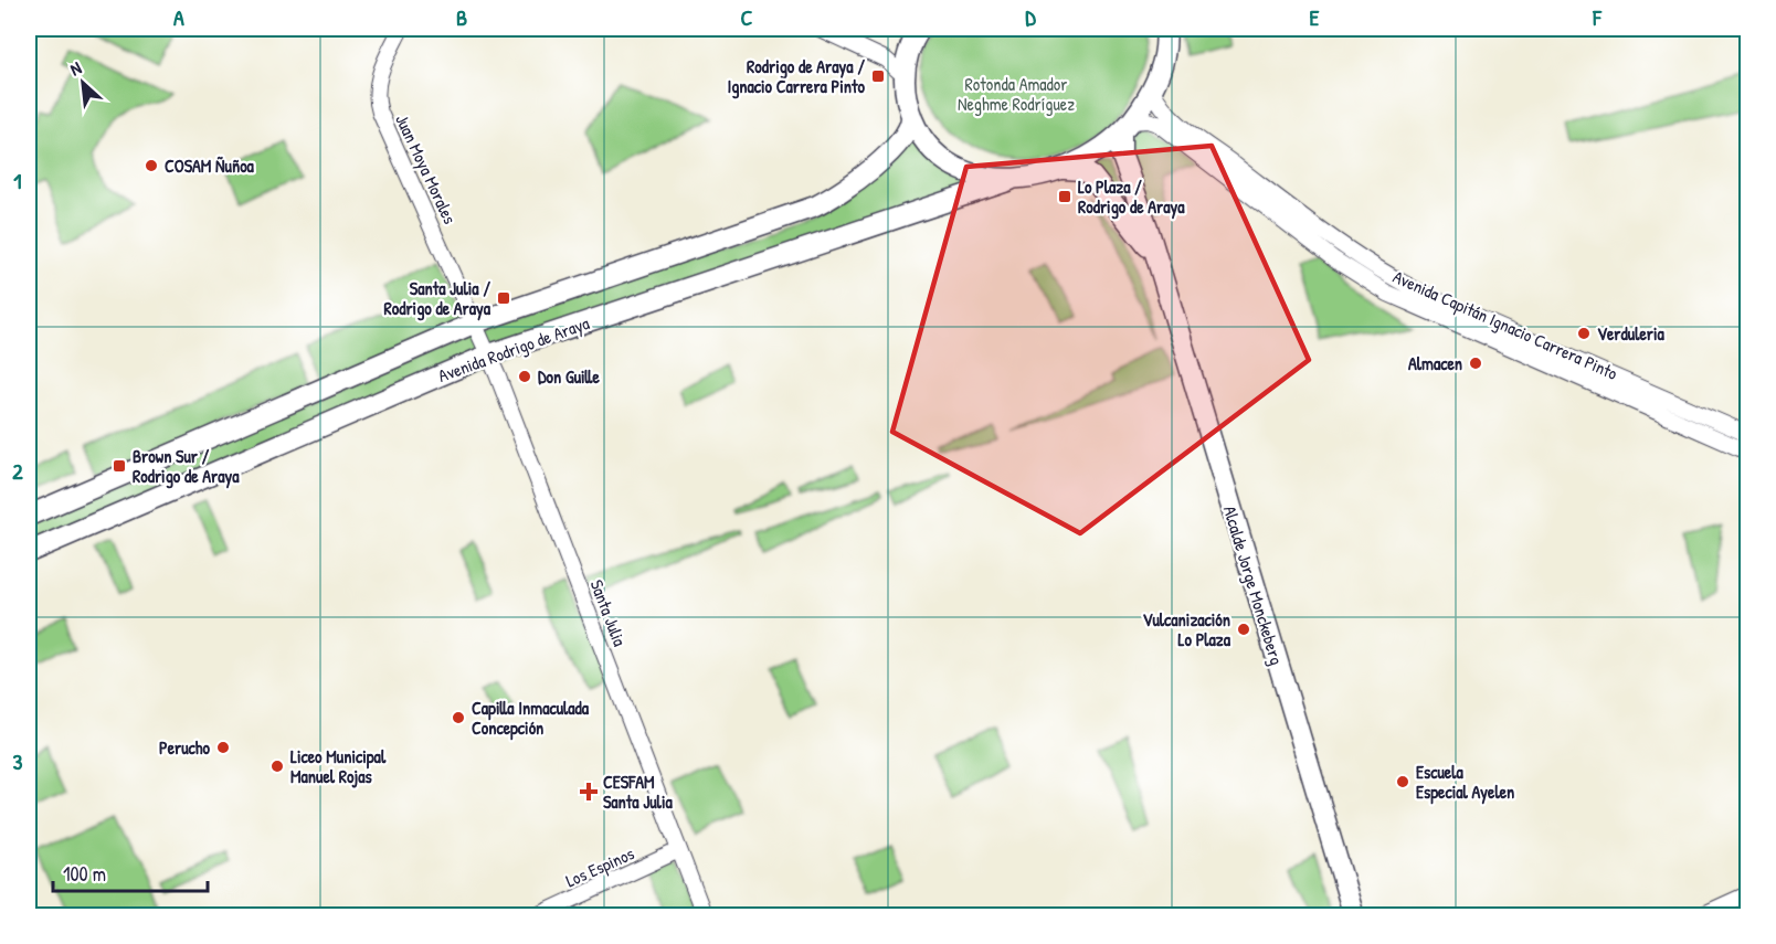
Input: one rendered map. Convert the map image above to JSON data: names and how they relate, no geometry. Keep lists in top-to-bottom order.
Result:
{
  "streets": {
    "main road": ["Avenida Rodrigo de Araya", "Alcalde Jorge Monckeberg"],
    "street": [
      "Juan Moya Morales",
      "Avenida Capitán Ignacio Carrera Pinto",
      "Santa Julia",
      "Los Espinos"
    ]
  },
  "crossings": [
    ["Juan Moya Morales", "Avenida Rodrigo de Araya"],
    ["Juan Moya Morales", "Santa Julia"],
    ["Avenida Capitán Ignacio Carrera Pinto", "Alcalde Jorge Monckeberg"],
    ["Avenida Rodrigo de Araya", "Santa Julia"],
    ["Santa Julia", "Los Espinos"]
  ],
  "parks": ["Rotonda Amador Neghme Rodríguez"],
  "places": {
    "transit": [
      "Rodrigo de Araya / Ignacio Carrera Pinto",
      "Lo Plaza / Rodrigo de Araya",
      "Santa Julia / Rodrigo de Araya",
      "Brown Sur / Rodrigo de Araya"
    ],
    "other": [
      "COSAM Ñuñoa",
      "Verduleria",
      "Almacen",
      "Don Guille",
      "Vulcanización Lo Plaza",
      "Capilla Inmaculada Concepción",
      "Perucho",
      "Liceo Municipal Manuel Rojas",
      "Escuela Especial Ayelen"
    ],
    "health": ["CESFAM Santa Julia"]
  },
  "scale_bar": "100 m",
  "north": "top left",
  "grid": {
    "columns": [
      "A",
      "B",
      "C",
      "D",
      "E",
      "F"
    ],
    "rows": ["1", "2", "3"]
  }
}
